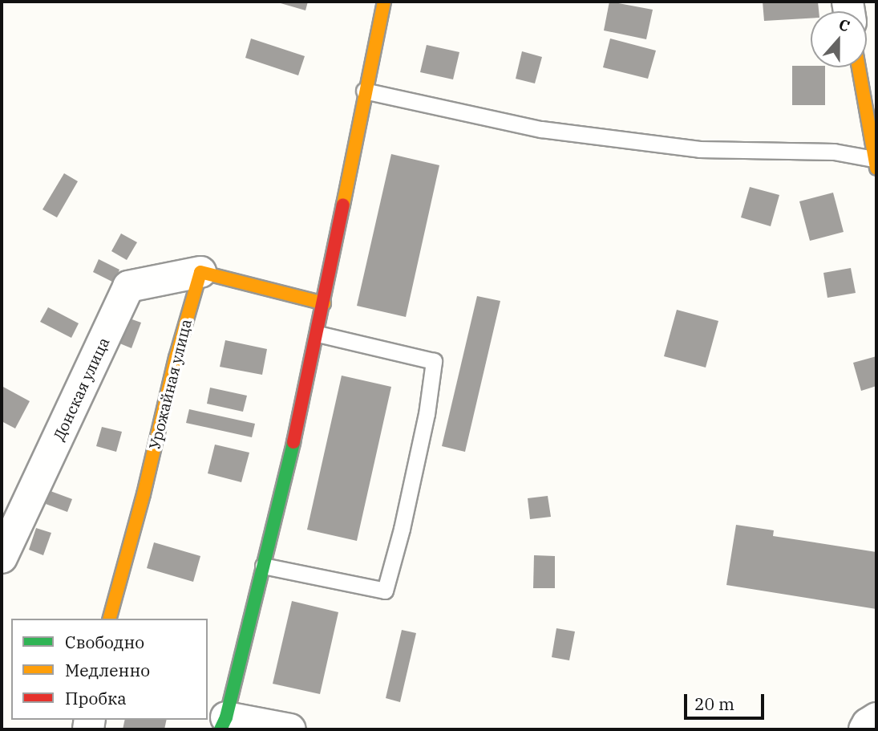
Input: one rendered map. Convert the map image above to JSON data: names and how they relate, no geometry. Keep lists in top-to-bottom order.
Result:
{
  "streets": {
    "street": ["Урожайная улица", "Донская улица"]
  },
  "crossings": [
    ["Урожайная улица", "Донская улица"]
  ],
  "legend": ["Свободно", "Медленно", "Пробка"],
  "scale_bar": "20 m",
  "north": "top"
}
